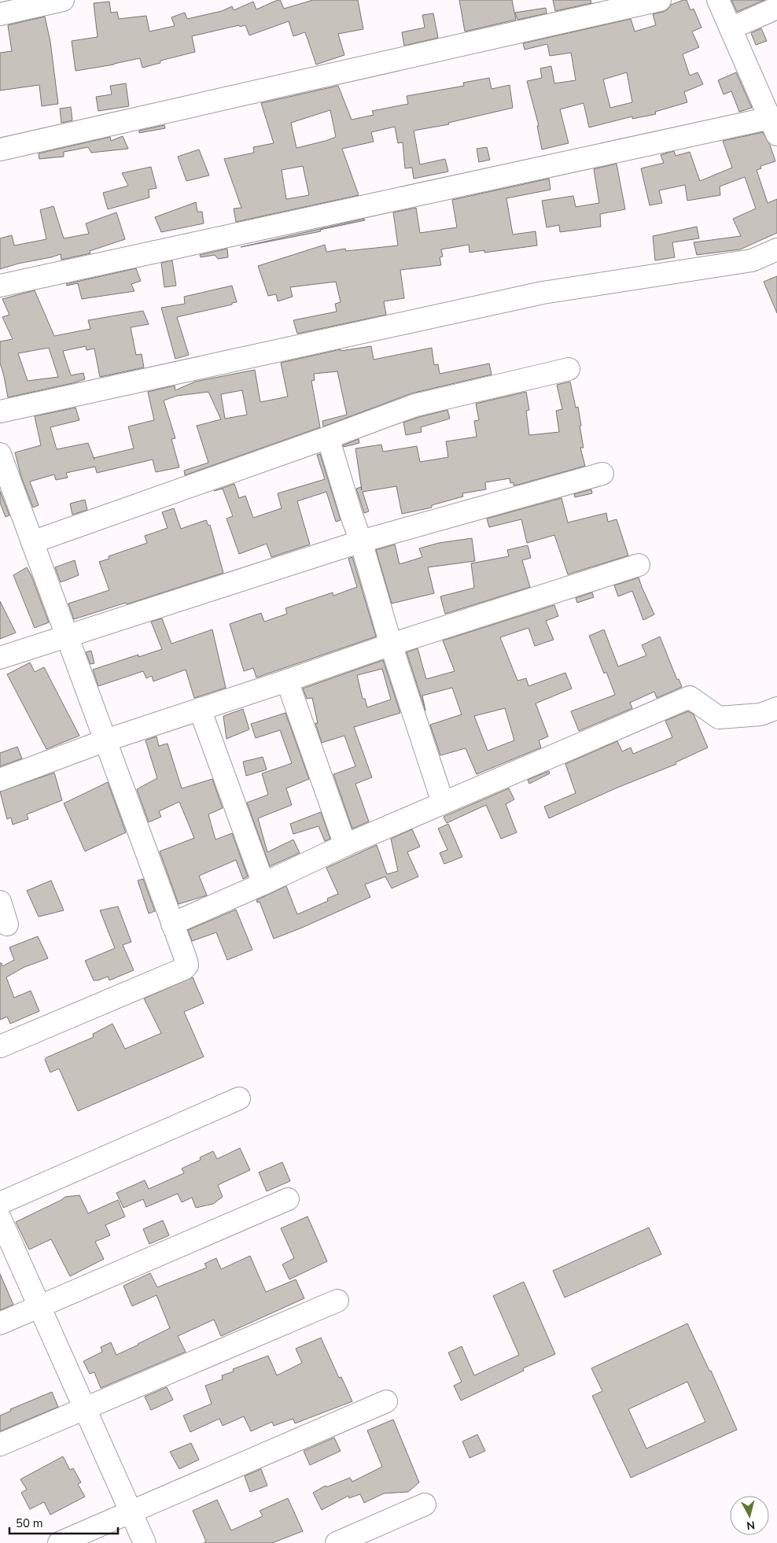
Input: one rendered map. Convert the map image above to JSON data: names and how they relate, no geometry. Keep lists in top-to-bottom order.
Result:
{
  "scale_bar": "50 m",
  "north": "bottom"
}
